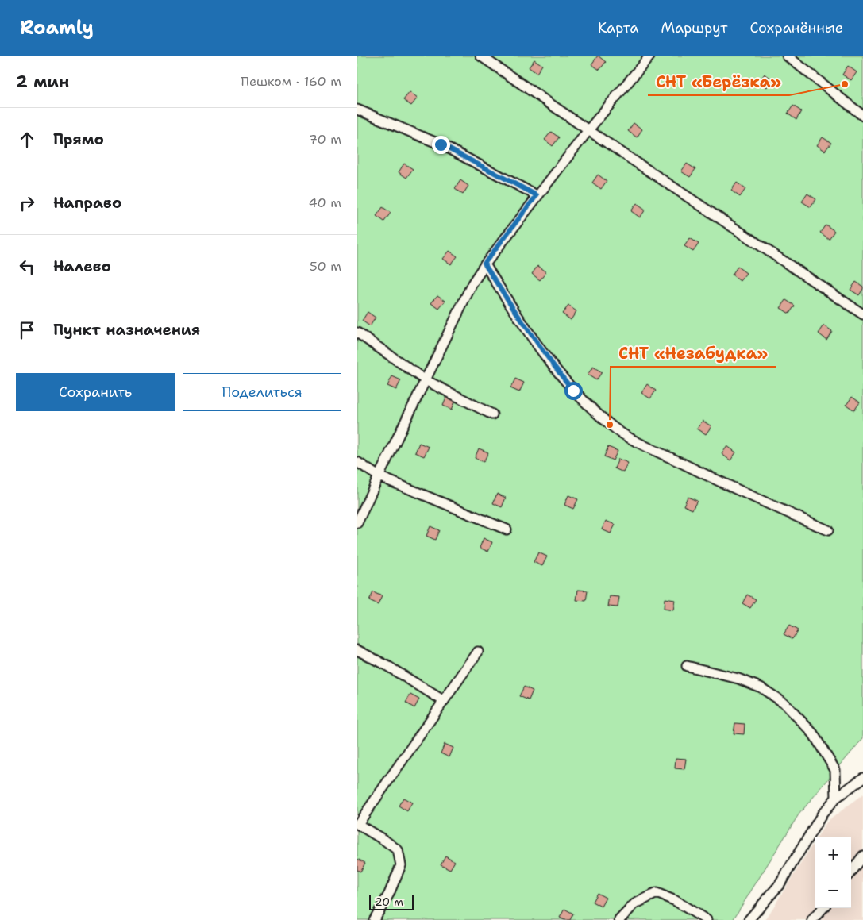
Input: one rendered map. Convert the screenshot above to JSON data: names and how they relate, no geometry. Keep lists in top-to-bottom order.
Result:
{
  "places": ["СНТ «Берёзка»", "СНТ «Незабудка»"],
  "scale_bar": "20 m",
  "page": {
    "header": "Roamly",
    "nav": ["Карта", "Маршрут", "Сохранённые"],
    "heading": ["2 мин", "Пешком · 160 m"],
    "list": [
      ["Прямо", "70 m"],
      ["Направо", "40 m"],
      ["Налево", "50 m"],
      "Пункт назначения"
    ],
    "buttons": ["Сохранить", "Поделиться"],
    "map_buttons": ["+", "−"],
    "scale": "20 m"
  }
}
